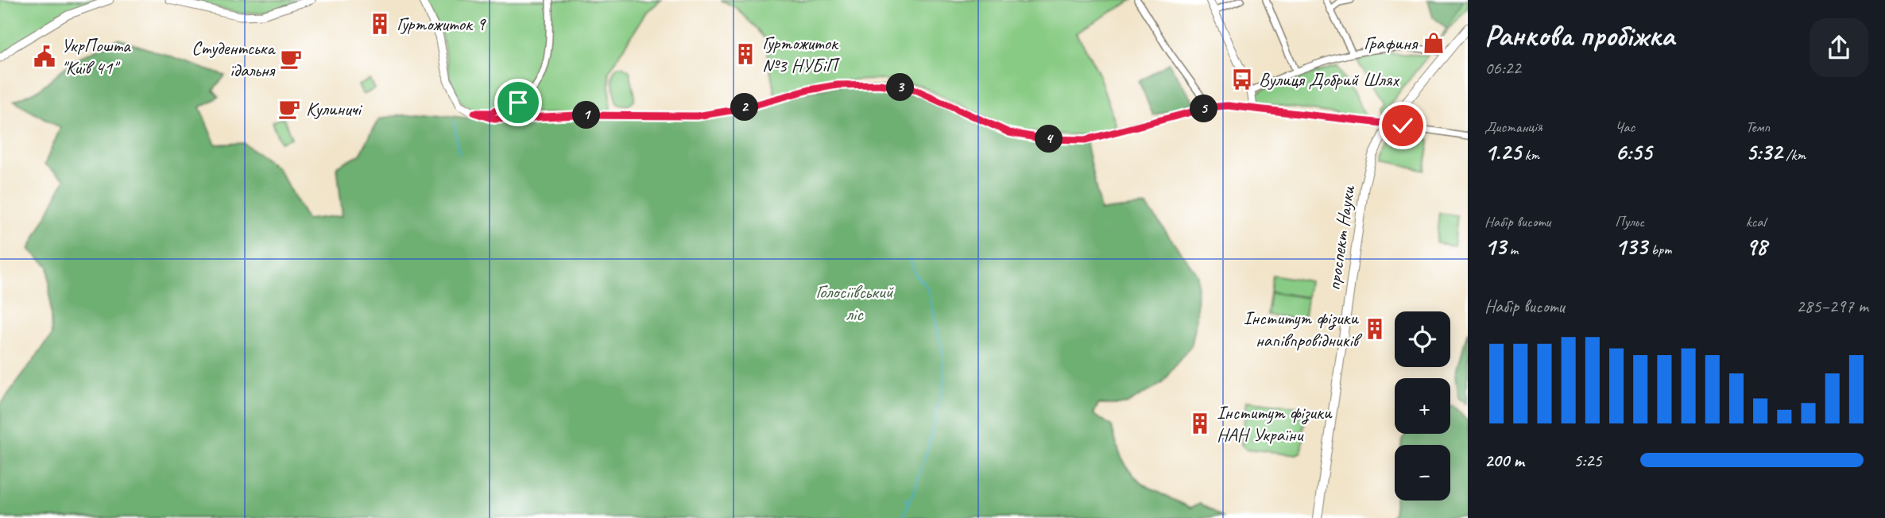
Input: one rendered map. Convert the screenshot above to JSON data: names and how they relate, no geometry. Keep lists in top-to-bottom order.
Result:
{
  "streets": {
    "main road": ["проспект Науки"]
  },
  "parks": ["Голосіївський ліс"],
  "places": {
    "building": [
      "Гуртожиток 9",
      "Гуртожиток №3 НУБіП",
      "Інститут фізики напівпровідників",
      "Інститут фізики НАН України"
    ],
    "shop": ["Графиня"],
    "public building": ["УкрПошта \"Київ 41\""],
    "cafe": ["Студентська їдальня", "Кулиничі"],
    "bus stop": ["Вулиця Добрий Шлях"]
  },
  "page": {
    "heading": ["Ранкова пробіжка", "06:22"],
    "pins": [
      "3",
      "2",
      "5",
      "1",
      "4"
    ],
    "stats": [
      ["Дистанція", "1.25 km"],
      ["Час", "6:55"],
      ["Темп", "5:32 /km"],
      ["Набір висоти", "13 m"],
      ["Пульс", "133 bpm"],
      ["kcal", "98"]
    ],
    "chart": ["Набір висоти", "285–297 m"],
    "map_buttons": ["+", "−"],
    "list": [
      {
        "name": "200 m",
        "note": "5:25"
      }
    ]
  }
}
